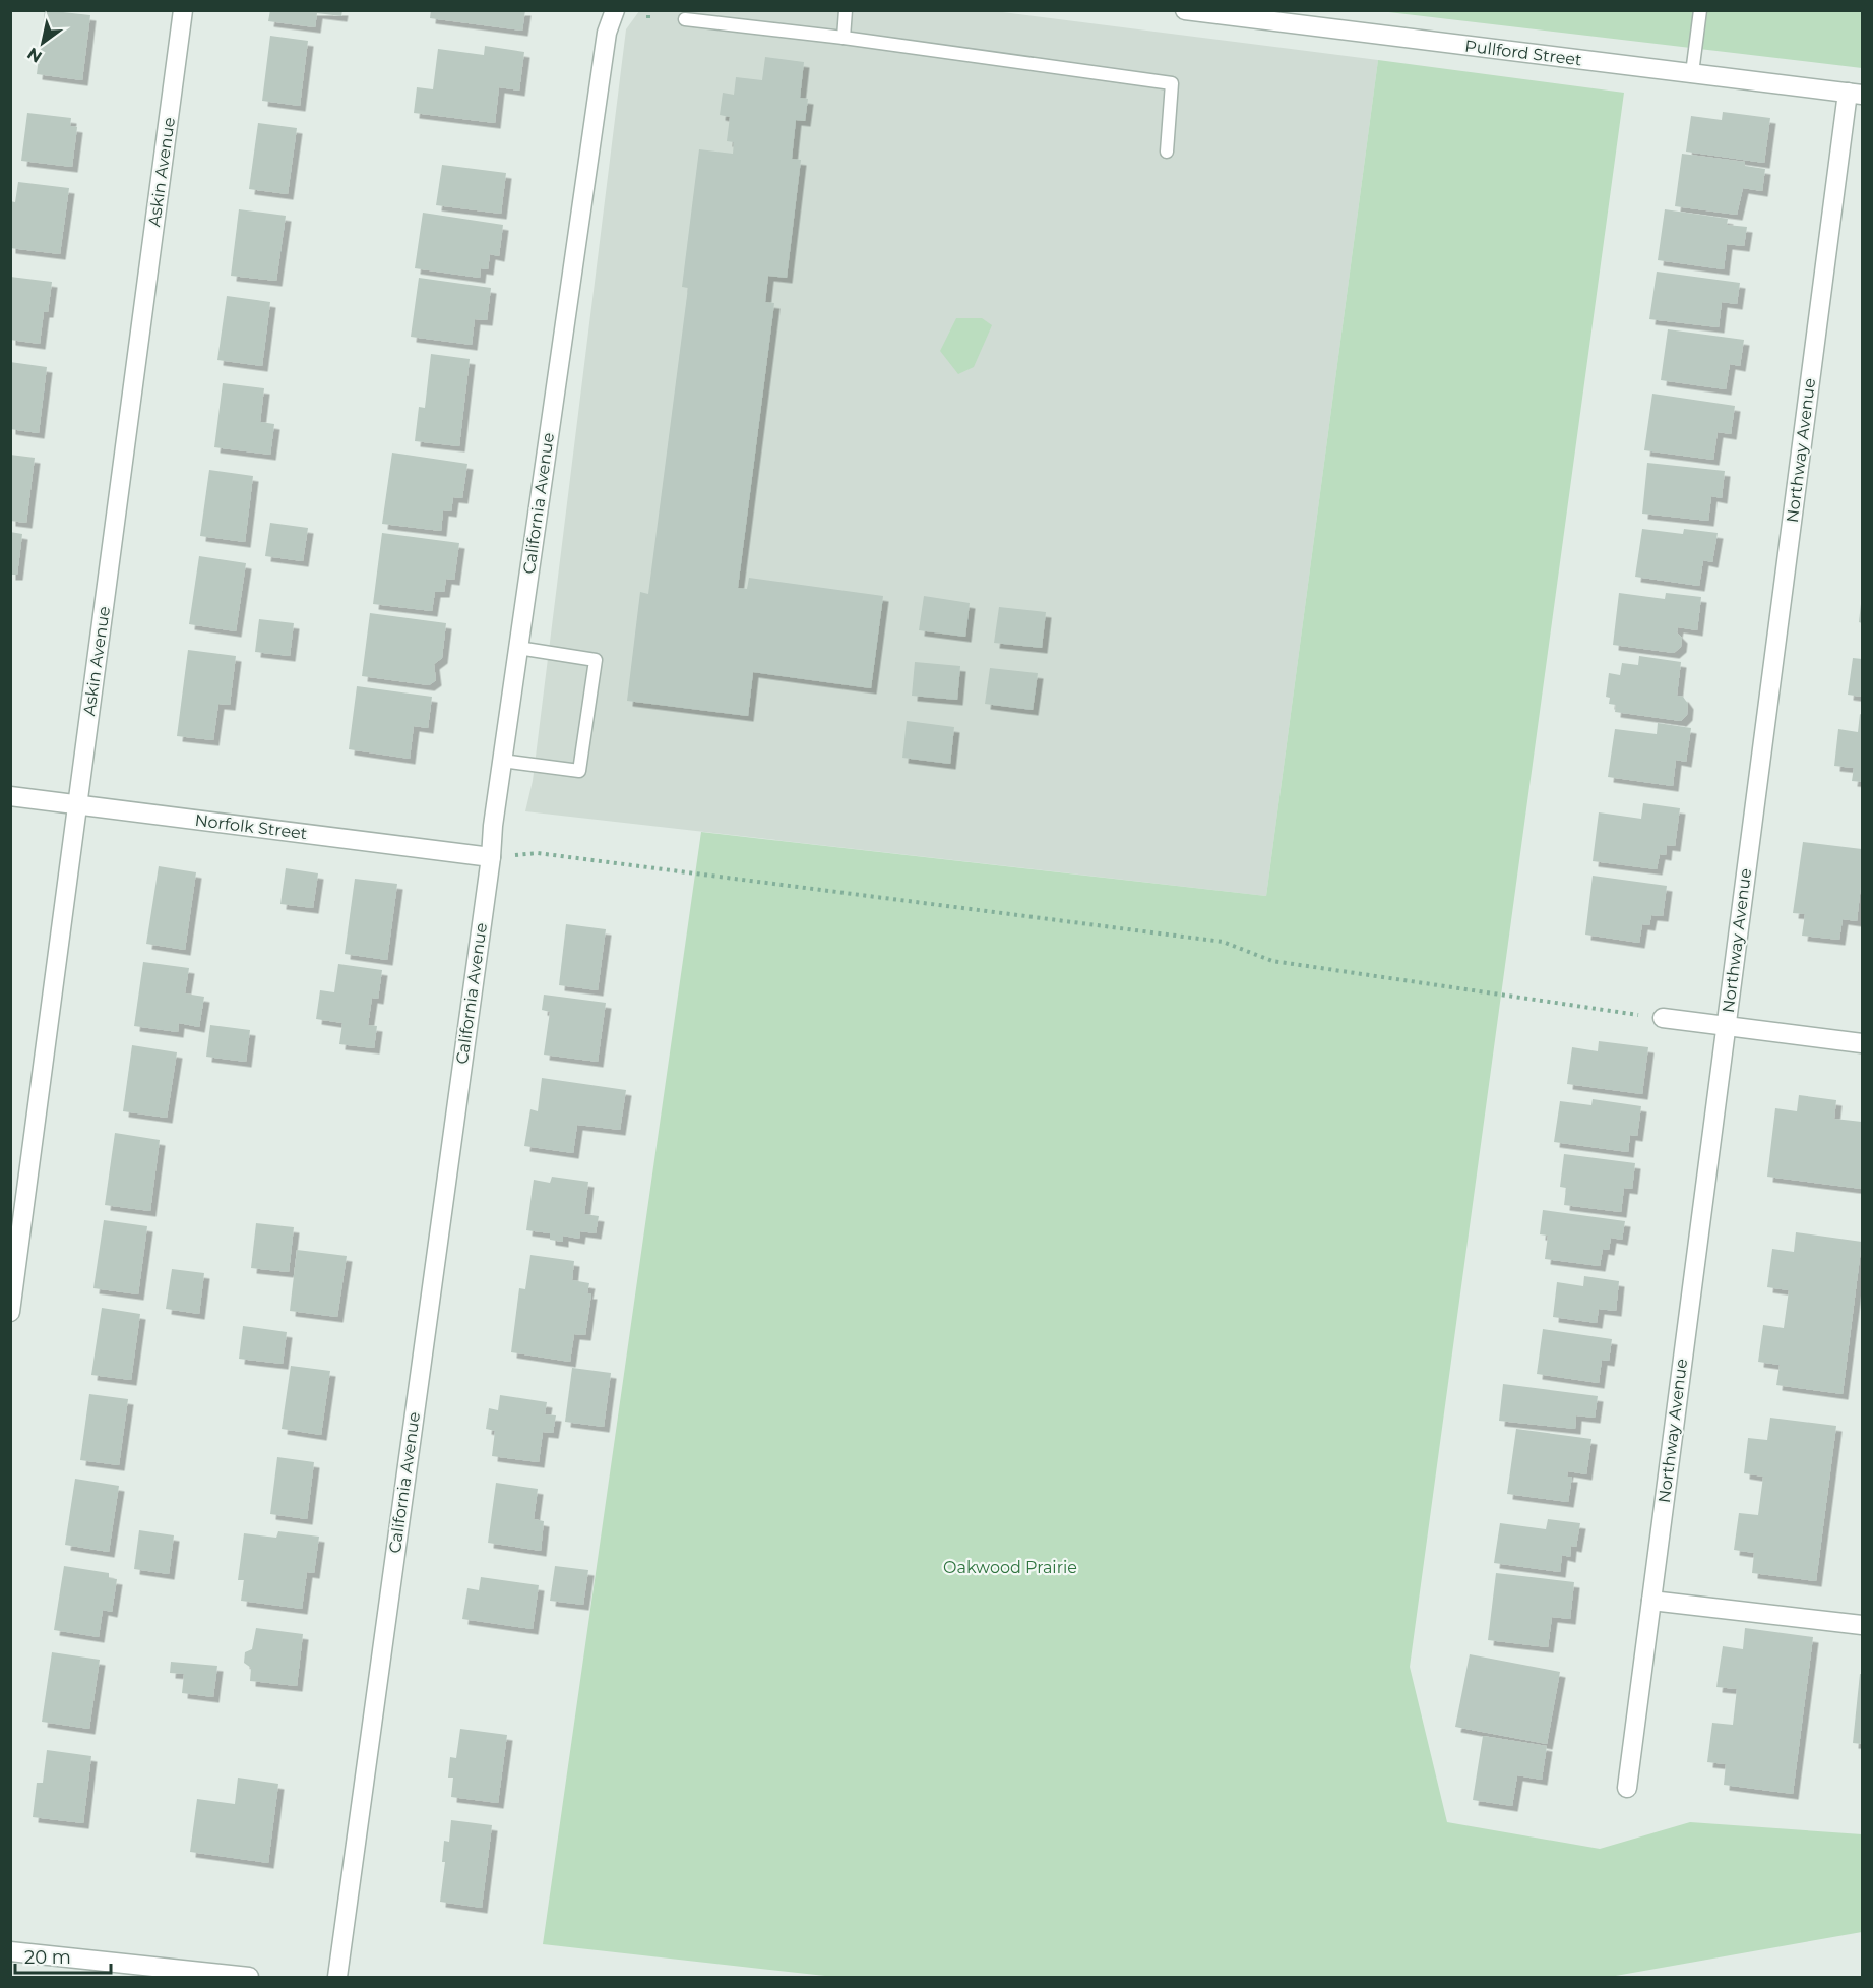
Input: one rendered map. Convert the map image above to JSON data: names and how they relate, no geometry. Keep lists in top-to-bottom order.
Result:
{
  "streets": {
    "street": [
      "Pullford Street",
      "Askin Avenue",
      "Northway Avenue",
      "California Avenue",
      "Norfolk Street"
    ]
  },
  "crossings": [
    ["Pullford Street", "Northway Avenue"],
    ["Askin Avenue", "Norfolk Street"],
    ["California Avenue", "Norfolk Street"]
  ],
  "parks": ["Oakwood Prairie"],
  "scale_bar": "20 m",
  "north": "bottom left"
}
